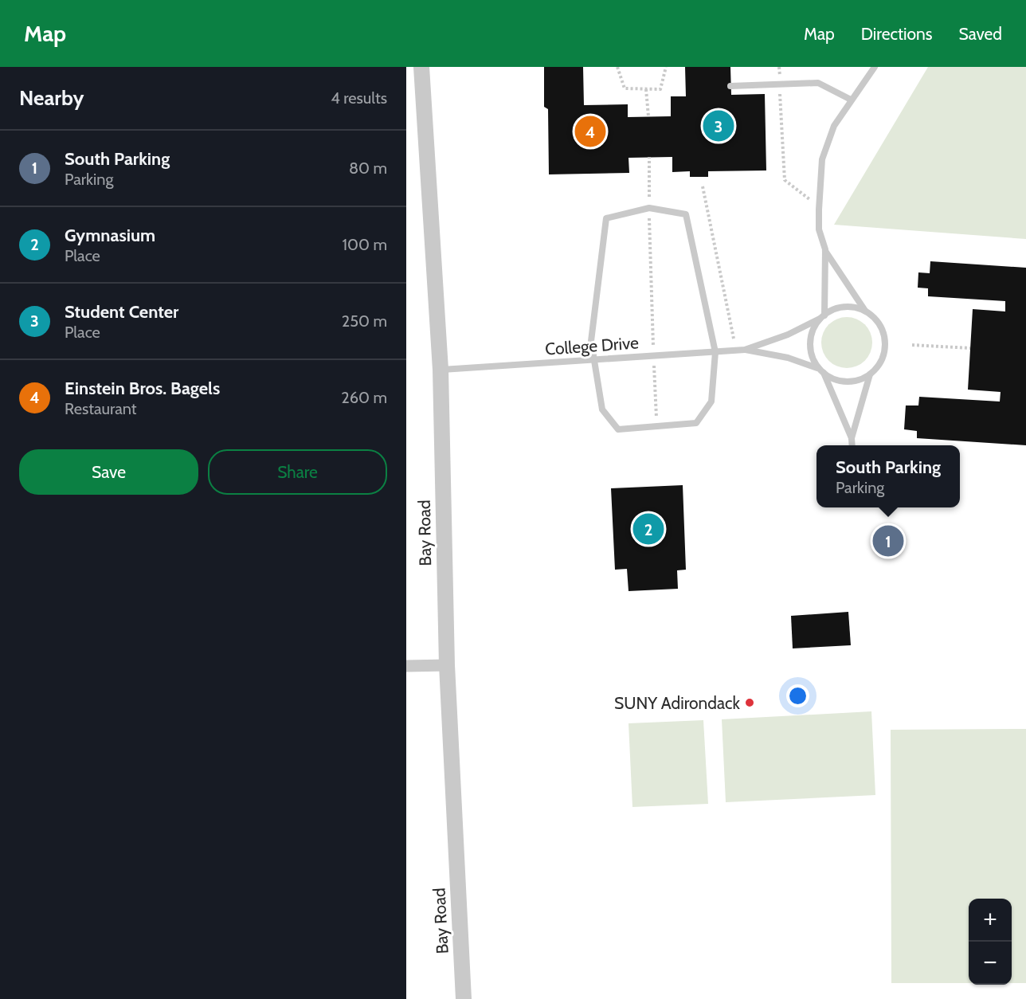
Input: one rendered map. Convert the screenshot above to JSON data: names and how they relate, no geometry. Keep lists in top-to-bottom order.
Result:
{
  "streets": {
    "street": ["Bay Road"],
    "lane": ["College Drive"]
  },
  "crossings": [
    ["College Drive", "Bay Road"]
  ],
  "places": ["SUNY Adirondack"],
  "page": {
    "header": "Map",
    "nav": ["Map", "Directions", "Saved"],
    "heading": ["Nearby", "4 results"],
    "pins": [
      "3",
      "4",
      "2",
      "1"
    ],
    "list": [
      {
        "mark": "1",
        "name": "South Parking",
        "note": "Parking",
        "value": "80 m"
      },
      {
        "mark": "2",
        "name": "Gymnasium",
        "note": "Place",
        "value": "100 m"
      },
      {
        "mark": "3",
        "name": "Student Center",
        "note": "Place",
        "value": "250 m"
      },
      {
        "mark": "4",
        "name": "Einstein Bros. Bagels",
        "note": "Restaurant",
        "value": "260 m"
      }
    ],
    "buttons": ["Save", "Share"],
    "popup": ["South Parking", "Parking"],
    "map_buttons": ["+", "−"]
  }
}
